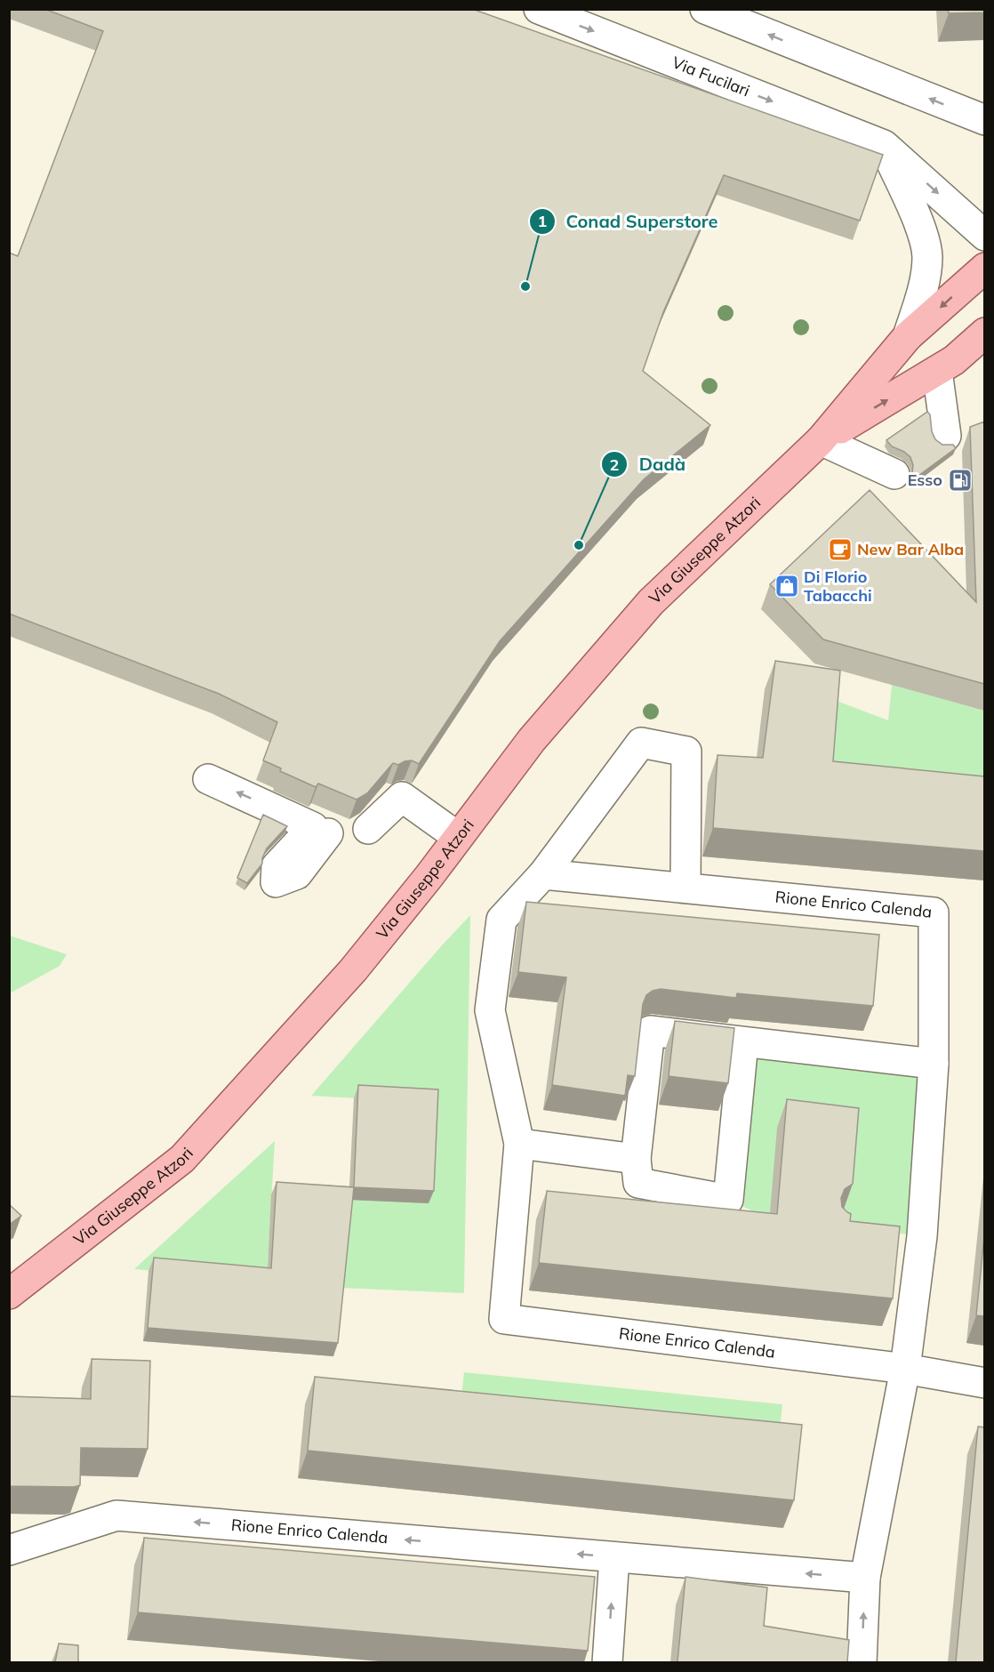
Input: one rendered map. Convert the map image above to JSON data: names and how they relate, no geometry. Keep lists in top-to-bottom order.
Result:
{
  "streets": {
    "main road": ["Via Giuseppe Atzori"],
    "street": ["Via Fucilari", "Rione Enrico Calenda"]
  },
  "places": {
    "other": ["Conad Superstore", "Dadà"],
    "fuel station": ["Esso"],
    "cafe": ["New Bar Alba"],
    "shop": ["Di Florio Tabacchi"]
  }
}
